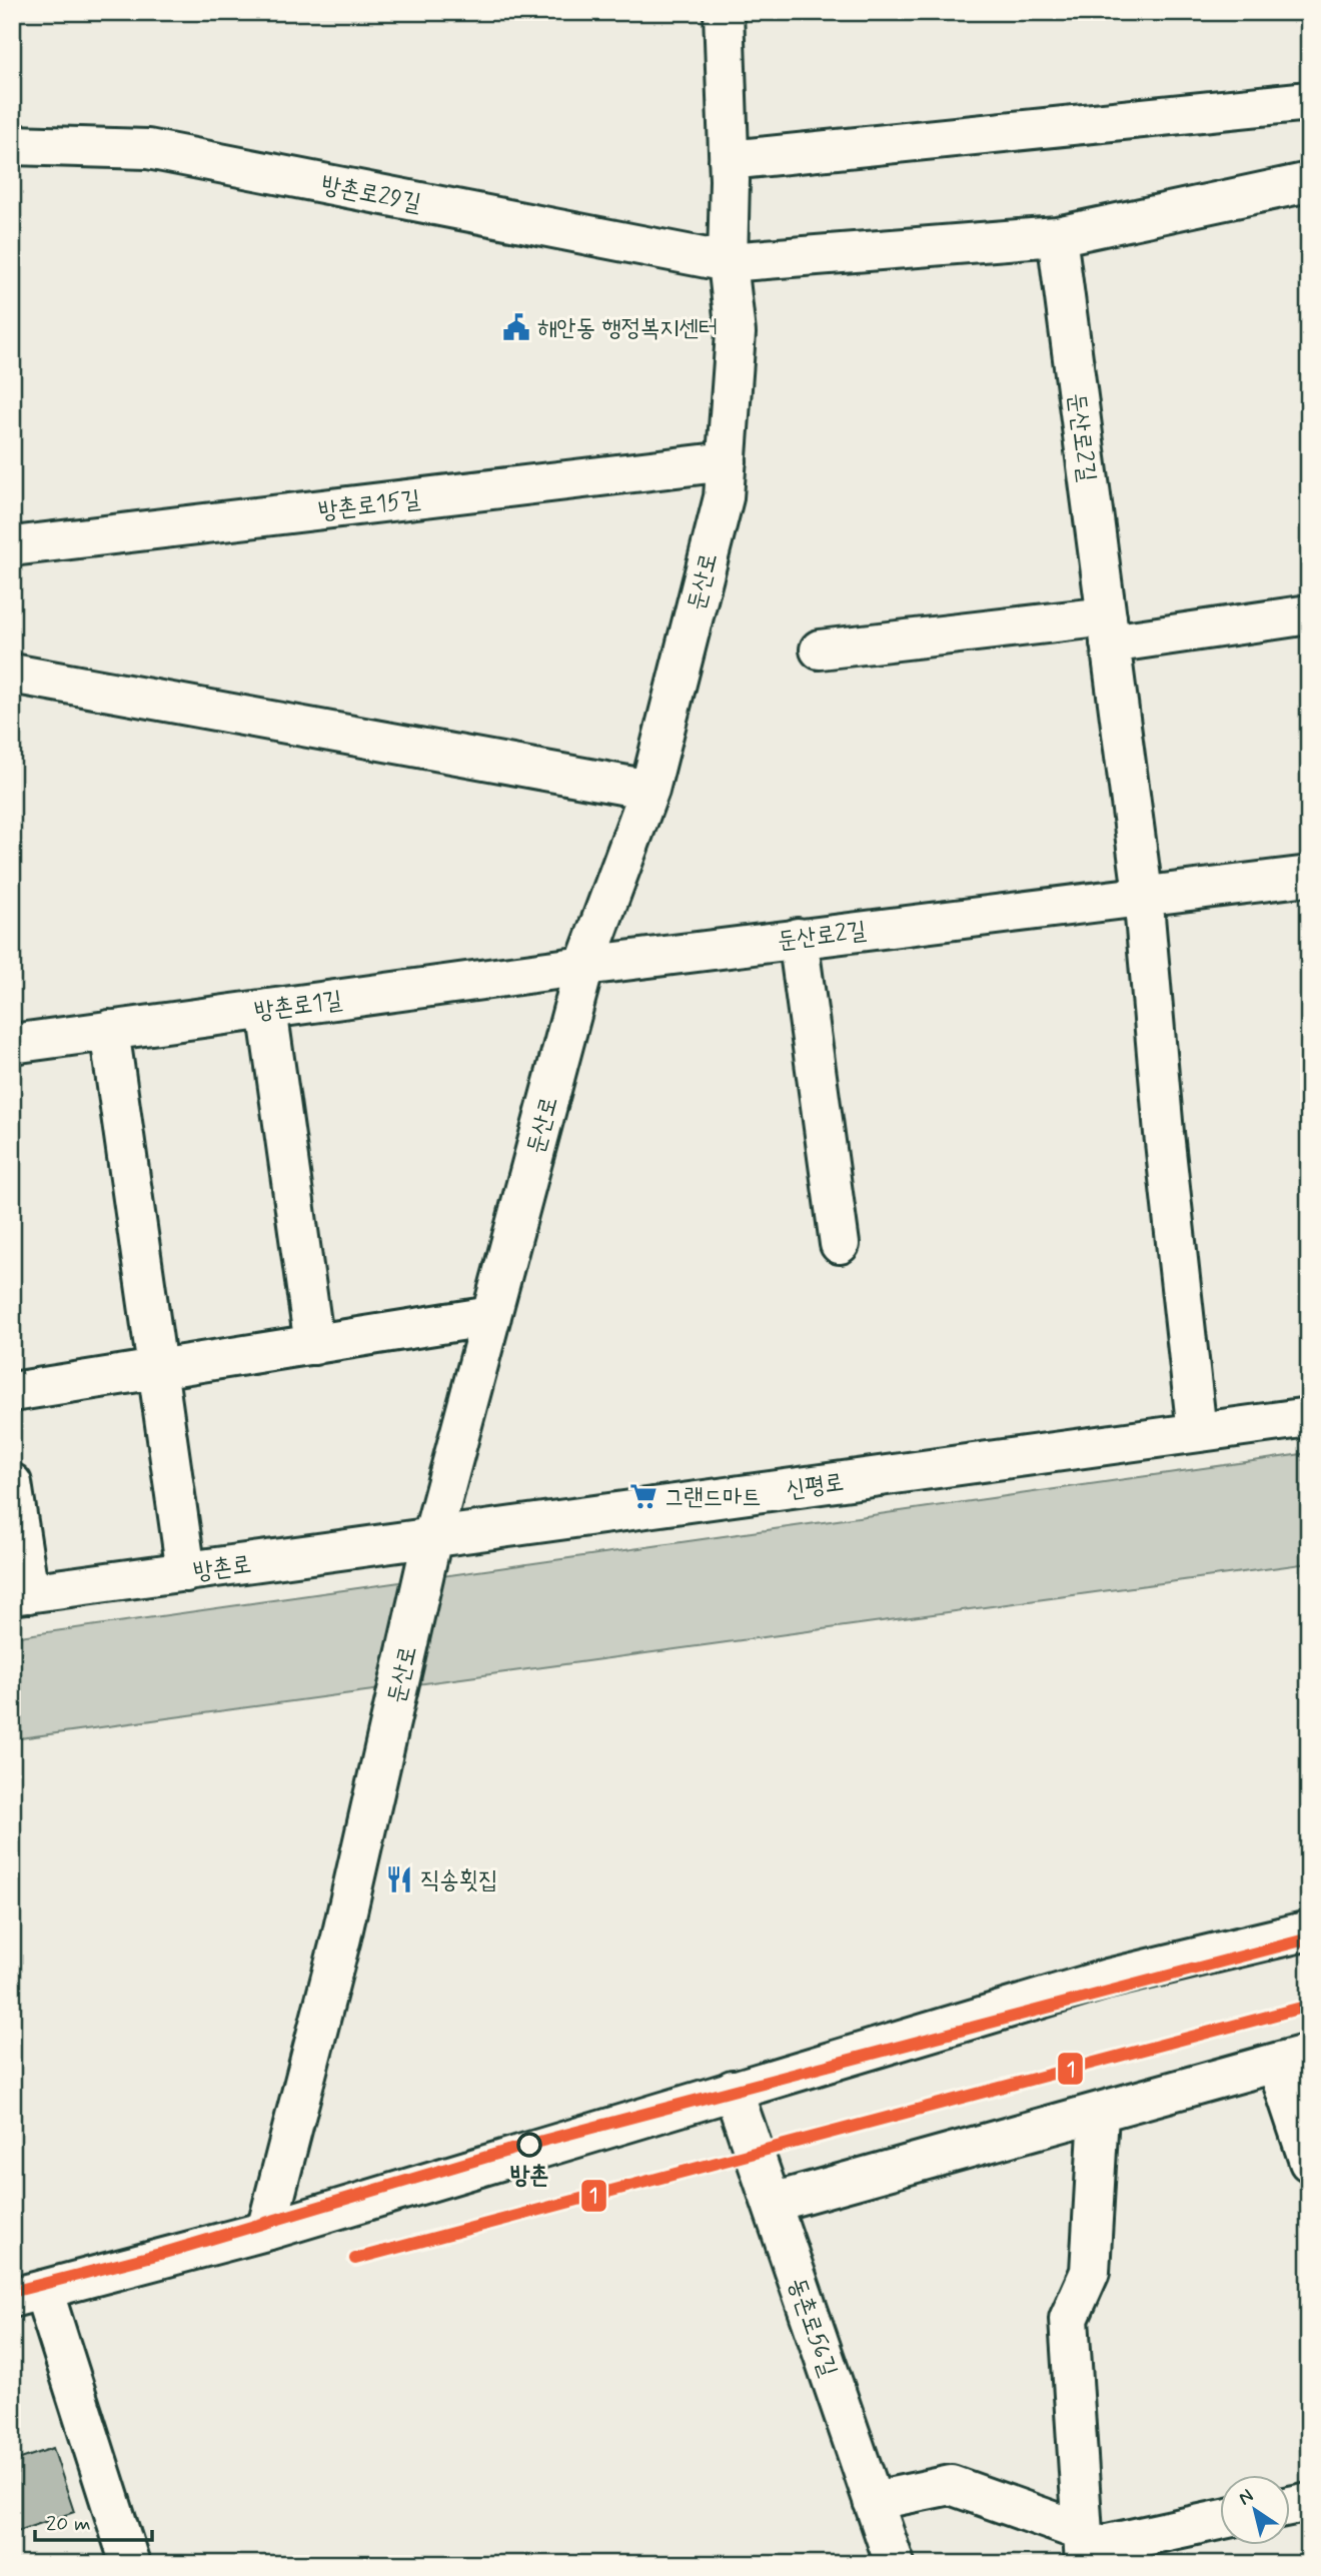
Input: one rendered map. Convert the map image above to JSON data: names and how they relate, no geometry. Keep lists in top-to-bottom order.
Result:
{
  "streets": {
    "street": [
      "방촌로29길",
      "둔산로2길",
      "방촌로15길",
      "둔산로",
      "방촌로1길",
      "신평로",
      "방촌로",
      "동촌로56길"
    ]
  },
  "crossings": [
    ["방촌로29길", "둔산로2길"],
    ["방촌로29길", "둔산로"],
    ["둔산로2길", "둔산로"],
    ["둔산로2길", "방촌로1길"],
    ["둔산로2길", "신평로"],
    ["방촌로15길", "둔산로"],
    ["둔산로", "방촌로1길"],
    ["둔산로", "신평로"],
    ["둔산로", "방촌로"],
    ["신평로", "방촌로"]
  ],
  "places": {
    "public building": ["해안동 행정복지센터"],
    "supermarket": ["그랜드마트"],
    "restaurant": ["직송횟집"],
    "other": ["방촌"]
  },
  "lines": ["transit line 1"],
  "scale_bar": "20 m",
  "north": "top left"
}
